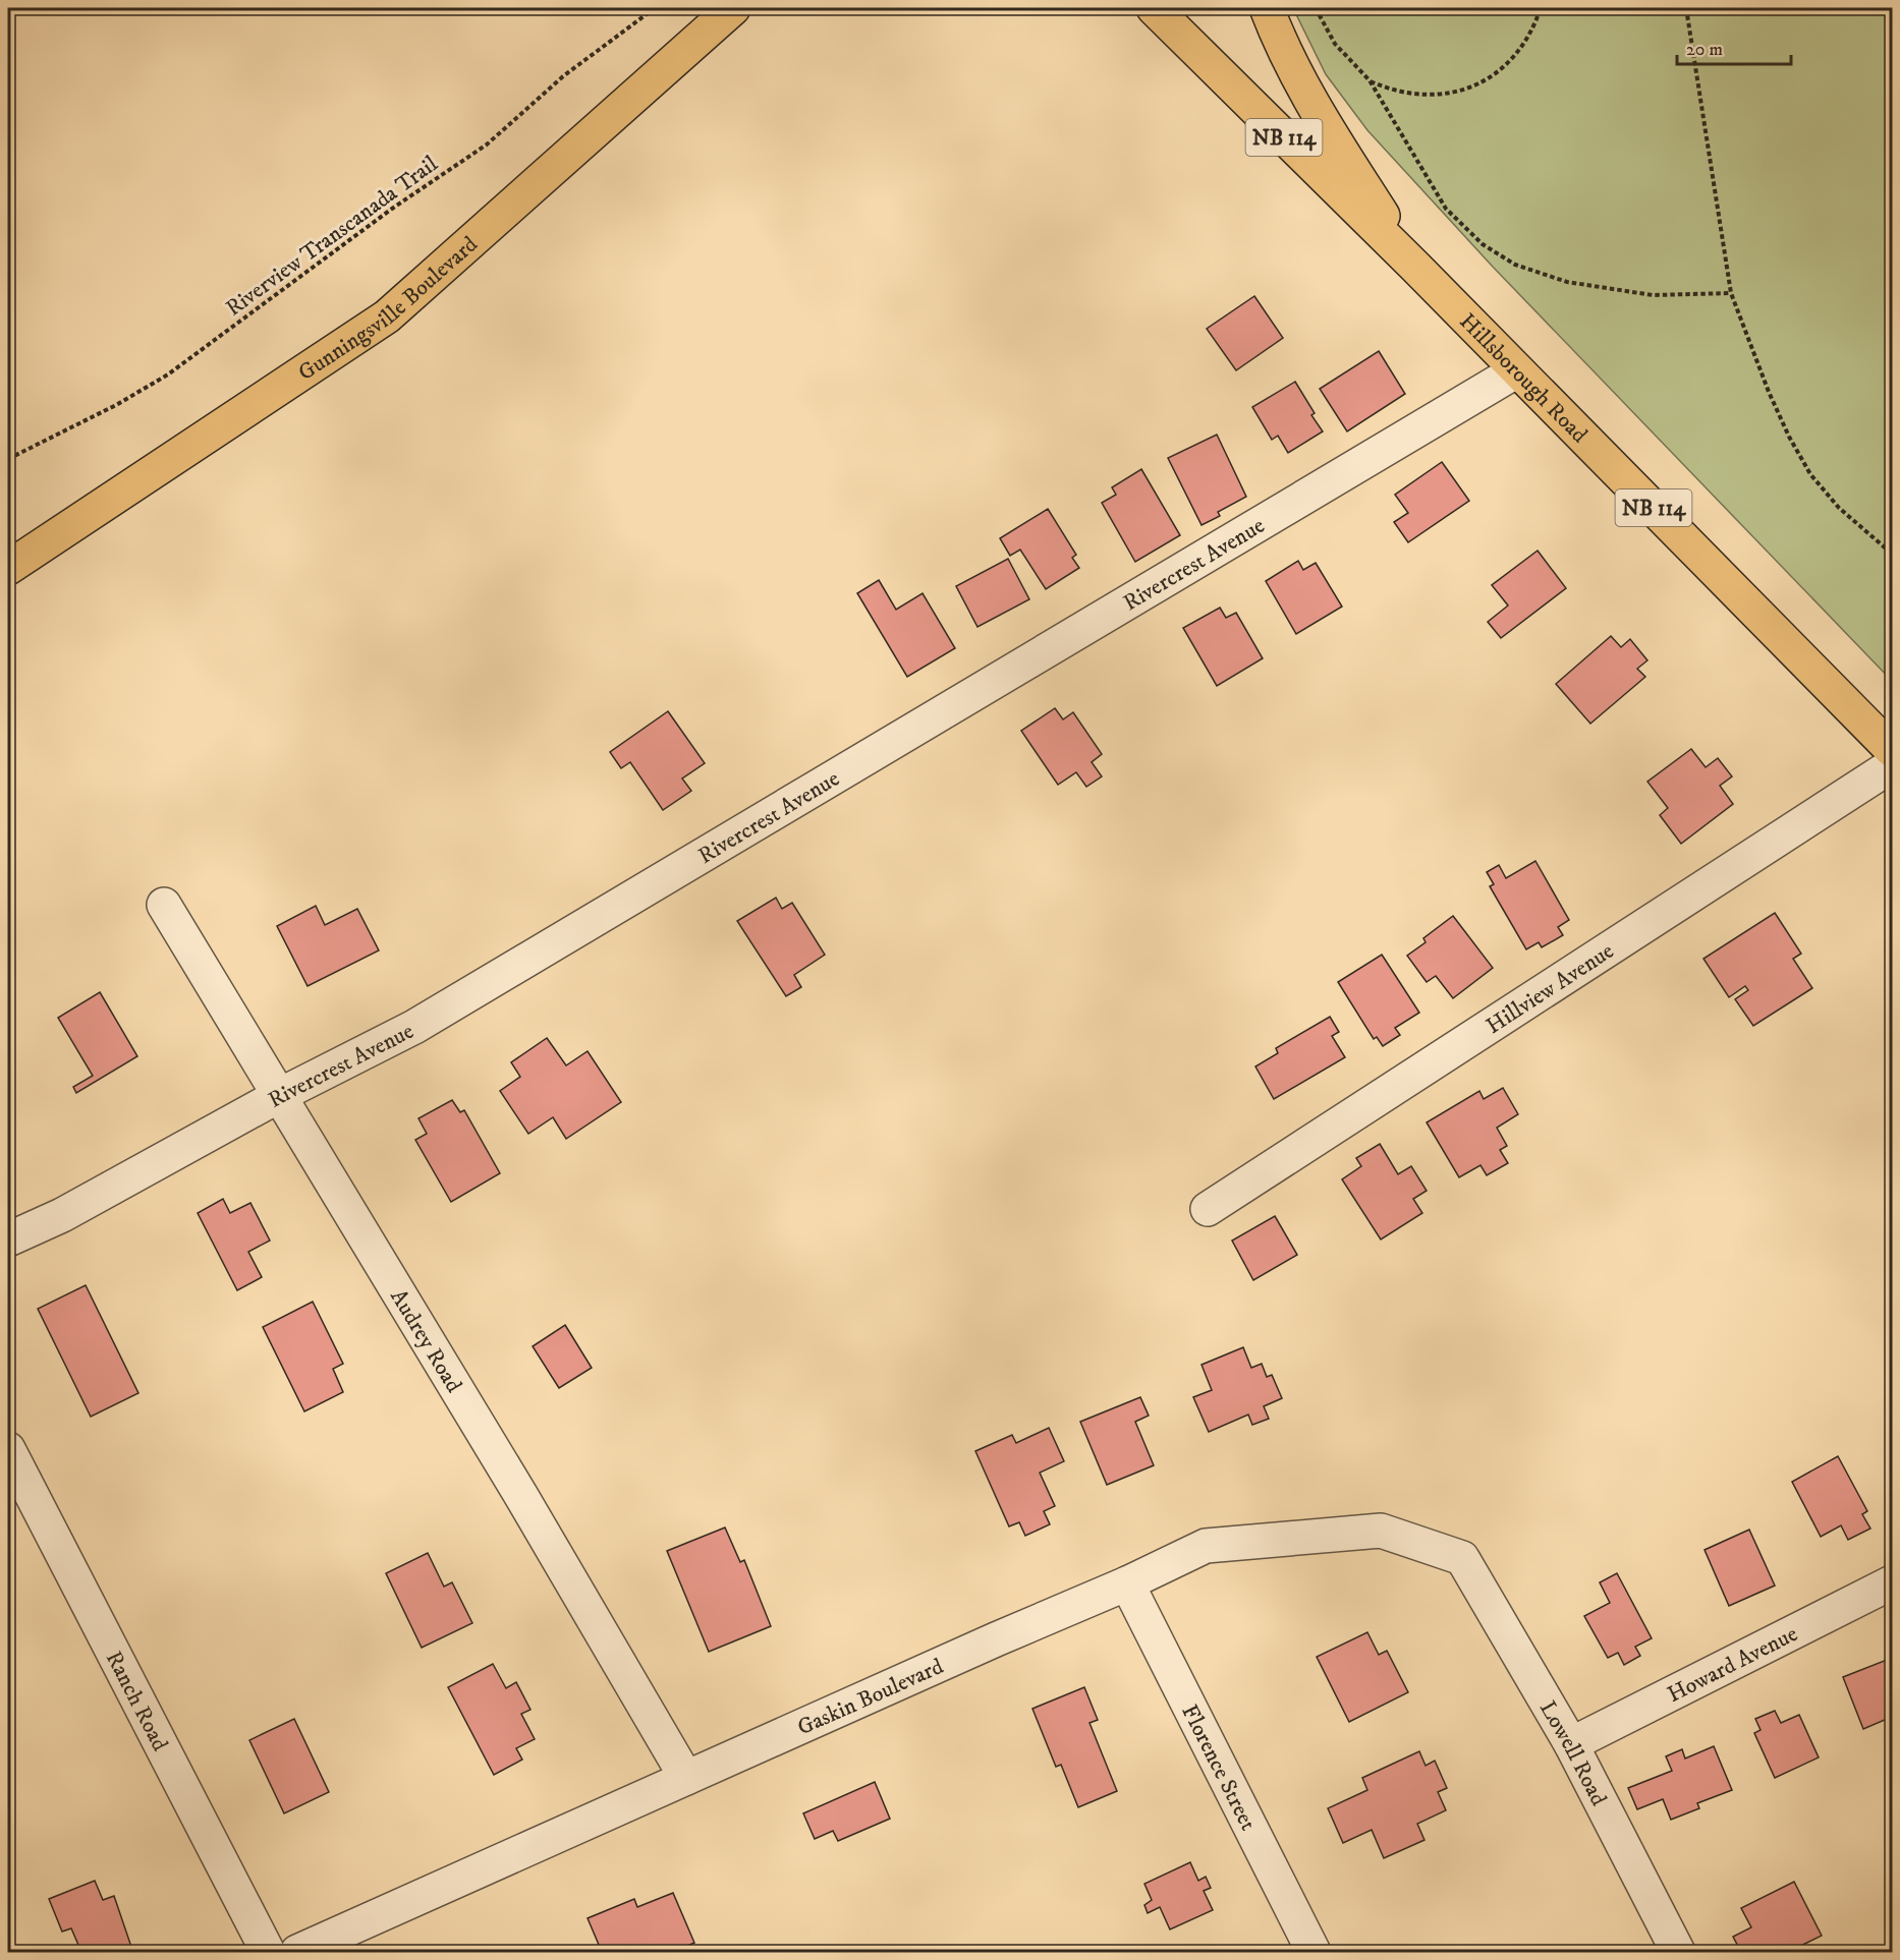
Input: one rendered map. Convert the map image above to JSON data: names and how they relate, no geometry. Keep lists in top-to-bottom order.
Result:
{
  "streets": {
    "main road": ["NB 114", "Gunningsville Boulevard", "Hillsborough Road"],
    "street": [
      "Rivercrest Avenue",
      "Hillview Avenue",
      "Audrey Road",
      "Howard Avenue",
      "Gaskin Boulevard",
      "Ranch Road",
      "Lowell Road",
      "Florence Street"
    ],
    "path": ["Riverview Transcanada Trail"]
  },
  "crossings": [
    ["Hillsborough Road", "Rivercrest Avenue"],
    ["Rivercrest Avenue", "Audrey Road"],
    ["Audrey Road", "Gaskin Boulevard"],
    ["Howard Avenue", "Lowell Road"],
    ["Gaskin Boulevard", "Lowell Road"],
    ["Gaskin Boulevard", "Florence Street"]
  ],
  "scale_bar": "20 m"
}
